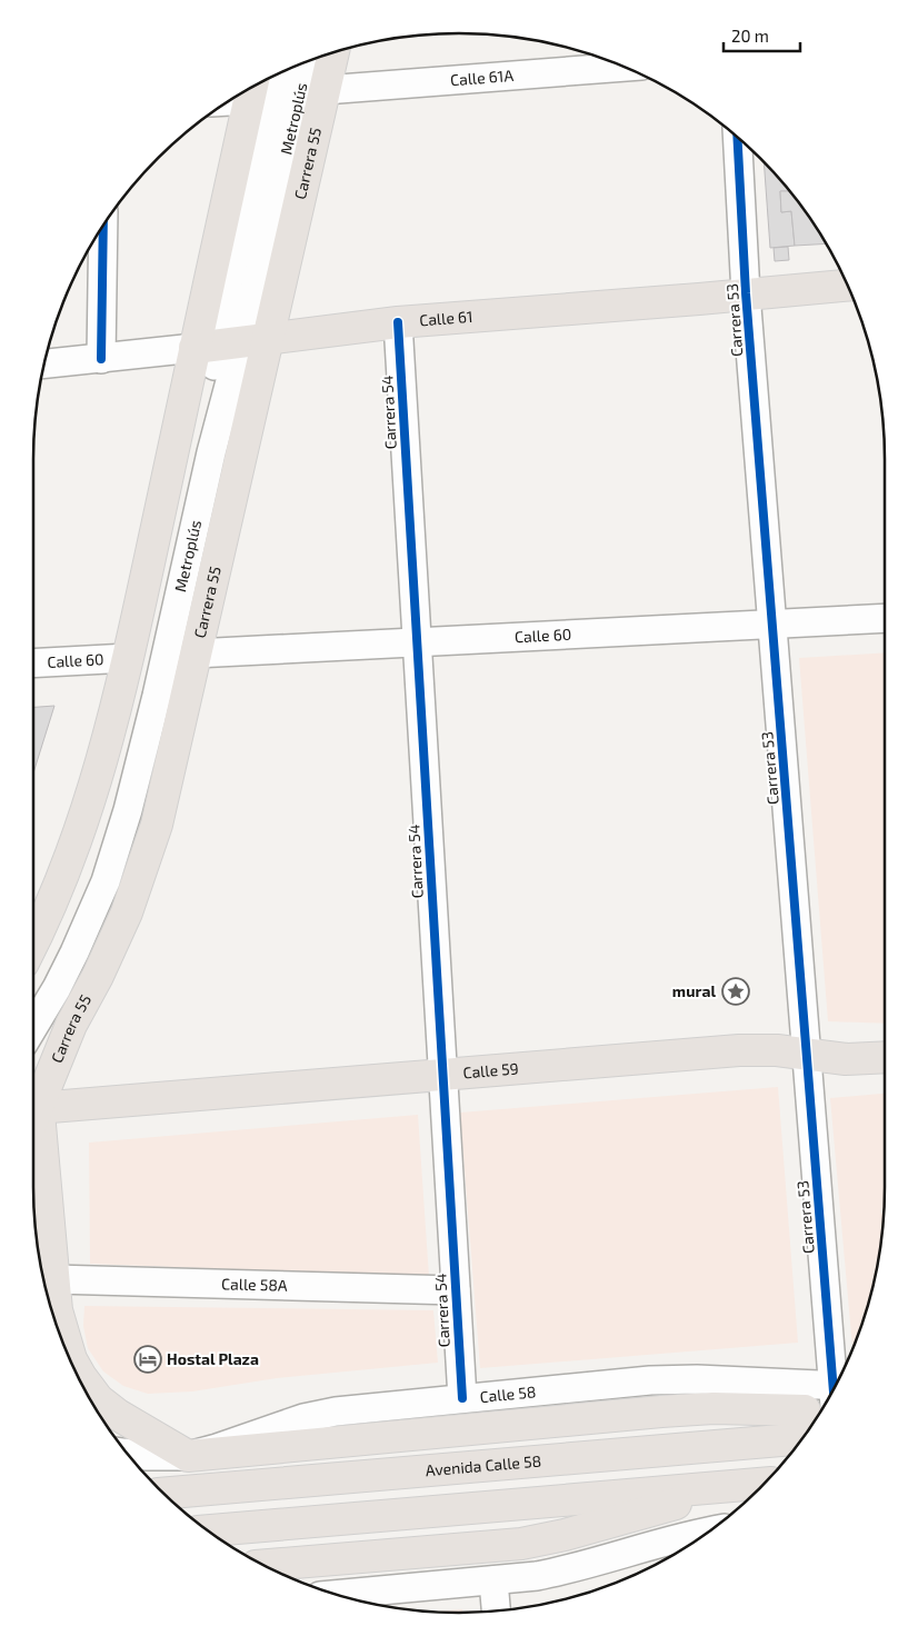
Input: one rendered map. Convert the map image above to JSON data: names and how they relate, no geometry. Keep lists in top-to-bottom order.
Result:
{
  "streets": {
    "main road": [
      "Carrera 55",
      "Calle 61",
      "Calle 59",
      "Avenida Calle 58"
    ],
    "street": [
      "Calle 61A",
      "Metroplús",
      "Carrera 53",
      "Carrera 54",
      "Calle 60",
      "Calle 58A",
      "Calle 58"
    ]
  },
  "crossings": [
    ["Calle 61A", "Carrera 55"],
    ["Metroplús", "Carrera 55"],
    ["Metroplús", "Calle 61"],
    ["Carrera 55", "Calle 61"],
    ["Carrera 55", "Calle 60"],
    ["Calle 61", "Carrera 53"],
    ["Calle 61", "Carrera 54"],
    ["Carrera 53", "Calle 60"],
    ["Carrera 53", "Calle 59"],
    ["Carrera 54", "Calle 60"],
    ["Carrera 54", "Calle 59"],
    ["Carrera 54", "Calle 58A"],
    ["Carrera 54", "Calle 58"]
  ],
  "places": {
    "place": ["mural"],
    "hotel": ["Hostal Plaza"]
  },
  "scale_bar": "20 m"
}
